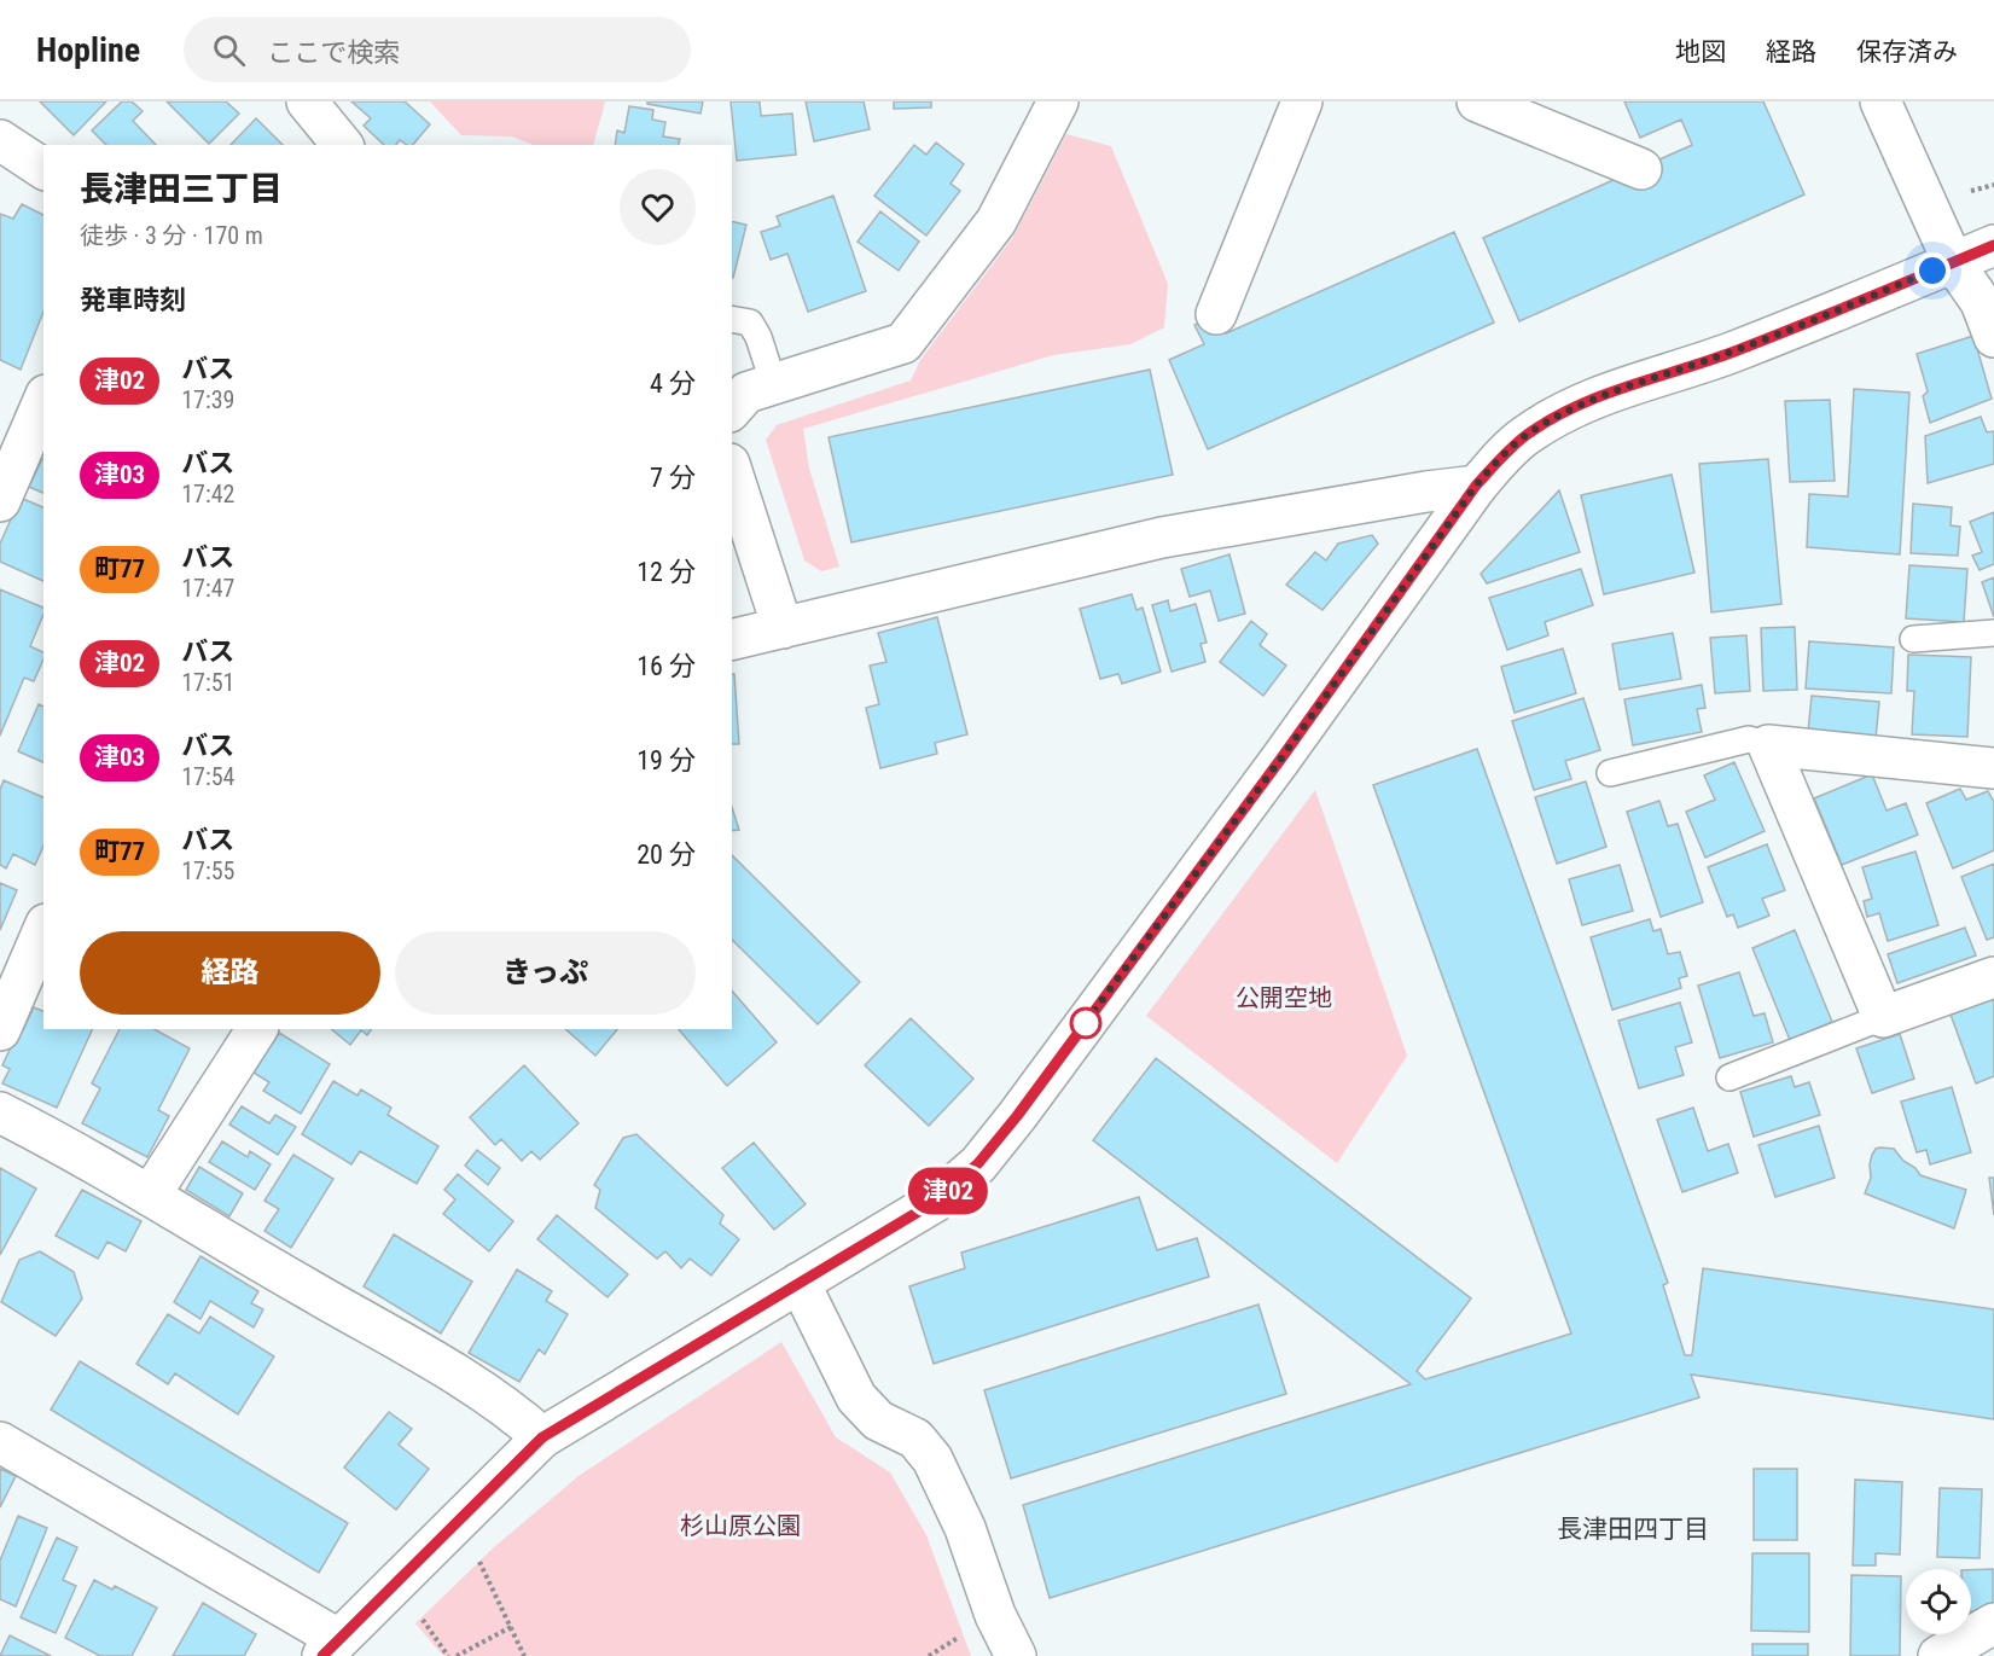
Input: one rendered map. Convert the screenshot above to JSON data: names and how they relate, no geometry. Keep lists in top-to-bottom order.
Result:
{
  "districts": ["長津田四丁目"],
  "parks": ["公開空地", "杉山原公園"],
  "lines": ["bus line 津02"],
  "page": {
    "header": "Hopline",
    "search": "ここで検索",
    "nav": ["地図", "経路", "保存済み"],
    "on_map": "津02",
    "heading": [
      ["長津田三丁目", "徒歩 · 3 分 · 170 m"],
      "発車時刻"
    ],
    "list": [
      {
        "mark": "津02",
        "name": "バス",
        "note": "17:39",
        "value": "4 分"
      },
      {
        "mark": "津03",
        "name": "バス",
        "note": "17:42",
        "value": "7 分"
      },
      {
        "mark": "町77",
        "name": "バス",
        "note": "17:47",
        "value": "12 分"
      },
      {
        "mark": "津02",
        "name": "バス",
        "note": "17:51",
        "value": "16 分"
      },
      {
        "mark": "津03",
        "name": "バス",
        "note": "17:54",
        "value": "19 分"
      },
      {
        "mark": "町77",
        "name": "バス",
        "note": "17:55",
        "value": "20 分"
      }
    ],
    "buttons": ["経路", "きっぷ"]
  }
}
